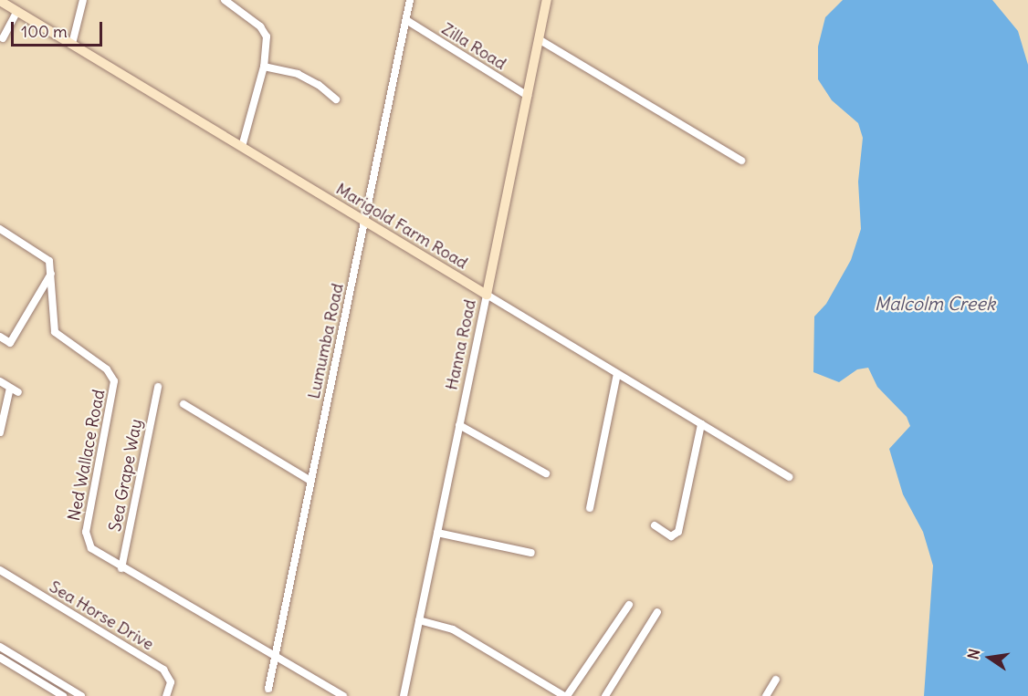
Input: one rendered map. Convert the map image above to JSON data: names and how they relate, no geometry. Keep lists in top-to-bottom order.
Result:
{
  "streets": {
    "street": [
      "Zilla Road",
      "Marigold Farm Road",
      "Lumumba Road",
      "Hanna Road",
      "Ned Wallace Road",
      "Sea Grape Way",
      "Sea Horse Drive"
    ]
  },
  "crossings": [
    ["Zilla Road", "Lumumba Road"],
    ["Zilla Road", "Hanna Road"],
    ["Marigold Farm Road", "Lumumba Road"],
    ["Marigold Farm Road", "Hanna Road"],
    ["Lumumba Road", "Ned Wallace Road"],
    ["Ned Wallace Road", "Sea Grape Way"]
  ],
  "water": ["Malcolm Creek"],
  "scale_bar": "100 m",
  "north": "left"
}
